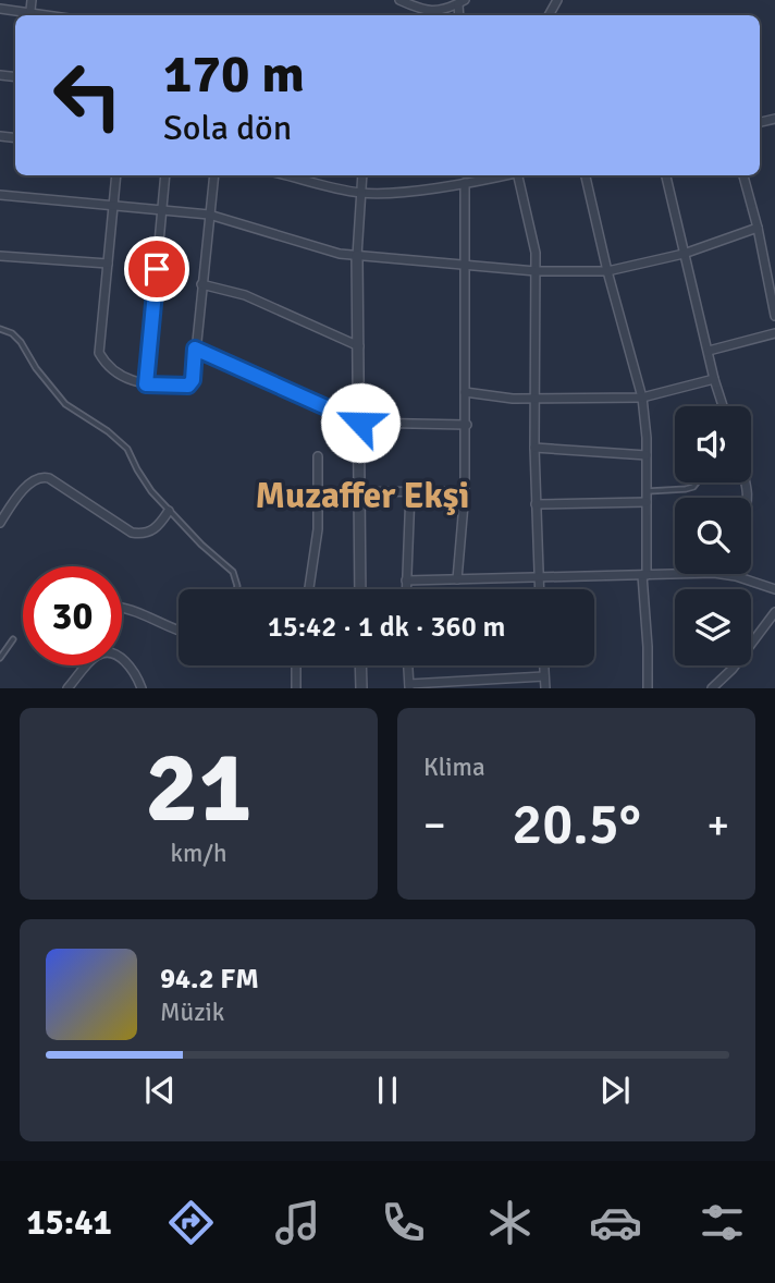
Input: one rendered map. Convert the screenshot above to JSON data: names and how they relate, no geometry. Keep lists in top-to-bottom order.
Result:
{
  "districts": ["Muzaffer Ekşi"],
  "page": {
    "turn": ["170 m", "Sola dön"],
    "limit": "30",
    "trip": "15:42 · 1 dk · 360 m",
    "tile": [
      ["21", "km/h"],
      "Klima"
    ],
    "heat": ["−", "20.5°", "+"],
    "song": ["94.2 FM", "Müzik"],
    "tabs": "15:41"
  }
}
